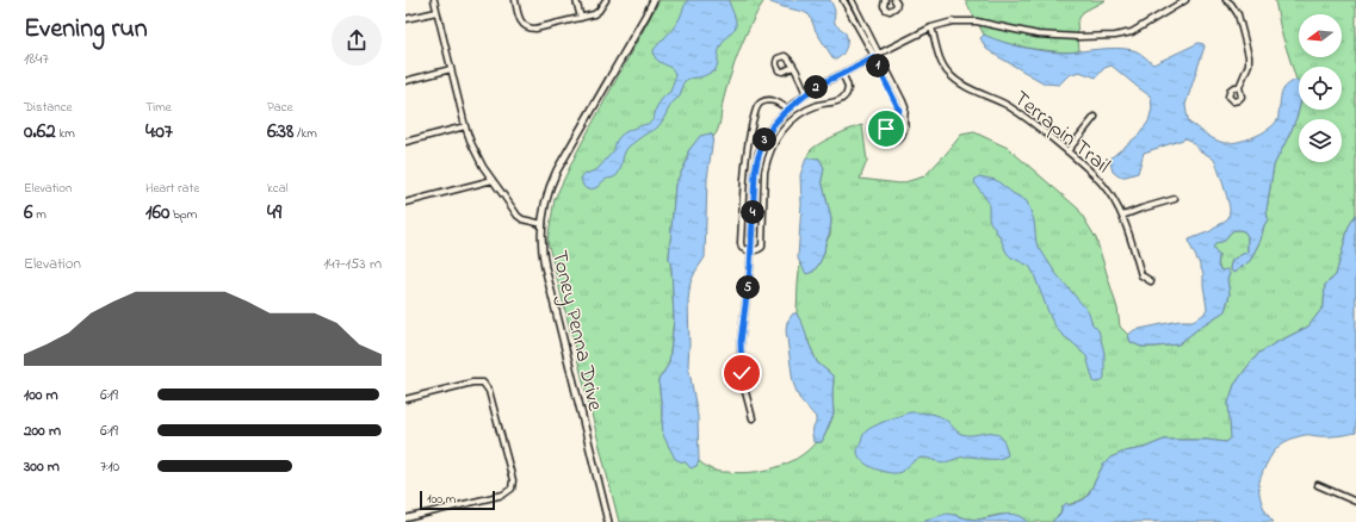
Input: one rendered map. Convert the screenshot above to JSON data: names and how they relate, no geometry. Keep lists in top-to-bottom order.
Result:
{
  "streets": {
    "street": ["Terrapin Trail", "Toney Penna Drive"]
  },
  "scale_bar": "100 m",
  "north": "left",
  "page": {
    "heading": ["Evening run", "18:47"],
    "pins": [
      "1",
      "2",
      "3",
      "4",
      "5"
    ],
    "stats": [
      ["Distance", "0.62 km"],
      ["Time", "4:07"],
      ["Pace", "6:38 /km"],
      ["Elevation", "6 m"],
      ["Heart rate", "160 bpm"],
      ["kcal", "49"]
    ],
    "chart": ["Elevation", "147–153 m"],
    "list": [
      {
        "name": "100 m",
        "note": "6:19"
      },
      {
        "name": "200 m",
        "note": "6:19"
      },
      {
        "name": "300 m",
        "note": "7:10"
      }
    ],
    "scale": "100 m"
  }
}
